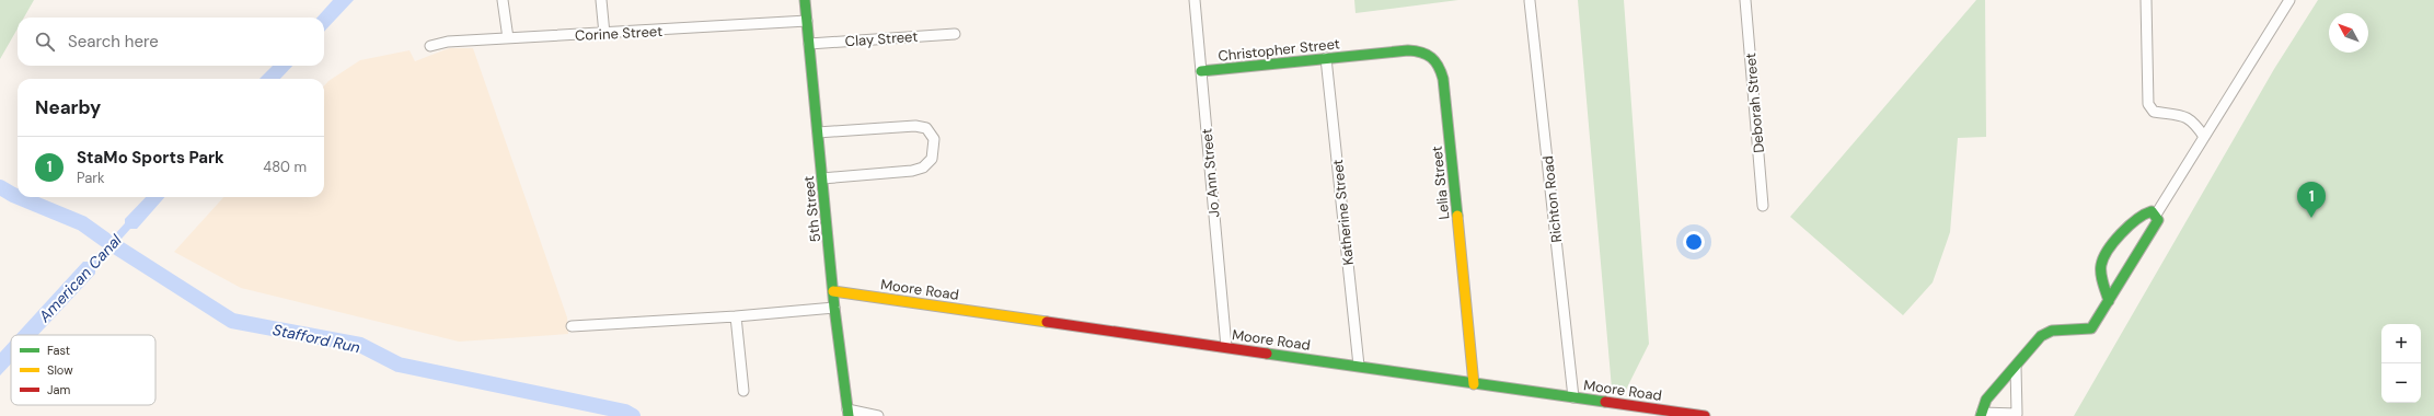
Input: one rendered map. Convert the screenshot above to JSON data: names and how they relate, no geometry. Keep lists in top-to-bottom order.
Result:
{
  "streets": {
    "street": [
      "Corine Street",
      "Clay Street",
      "Christopher Street",
      "Deborah Street",
      "Jo Ann Street",
      "Lelia Street",
      "Richton Road",
      "5th Street",
      "Katherine Street",
      "Moore Road"
    ]
  },
  "crossings": [
    ["Corine Street", "5th Street"],
    ["Clay Street", "5th Street"],
    ["Christopher Street", "Jo Ann Street"],
    ["Christopher Street", "Lelia Street"],
    ["Christopher Street", "Katherine Street"],
    ["Jo Ann Street", "Moore Road"],
    ["Lelia Street", "Moore Road"],
    ["Richton Road", "Moore Road"],
    ["5th Street", "Moore Road"],
    ["Katherine Street", "Moore Road"]
  ],
  "water": ["American Canal", "Stafford Run"],
  "legend": ["Fast", "Slow", "Jam"],
  "north": "top left",
  "page": {
    "search": "Search here",
    "heading": "Nearby",
    "list": [
      {
        "mark": "1",
        "name": "StaMo Sports Park",
        "note": "Park",
        "value": "480 m"
      }
    ],
    "pins": "1",
    "map_buttons": ["+", "−"]
  }
}
